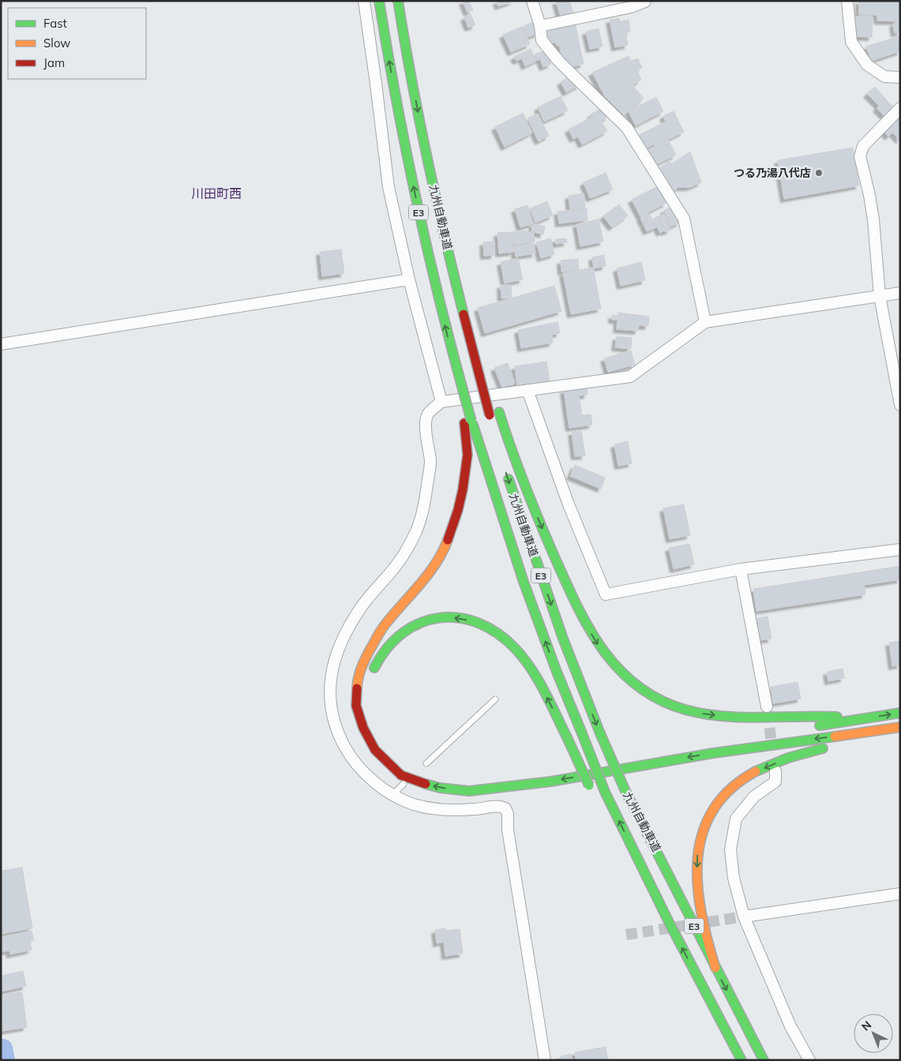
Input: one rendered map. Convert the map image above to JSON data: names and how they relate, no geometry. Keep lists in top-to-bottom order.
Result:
{
  "streets": {
    "highway": ["E3", "九州自動車道"]
  },
  "districts": ["川田町西"],
  "places": ["つる乃湯八代店"],
  "legend": ["Fast", "Slow", "Jam"],
  "north": "top left"
}
